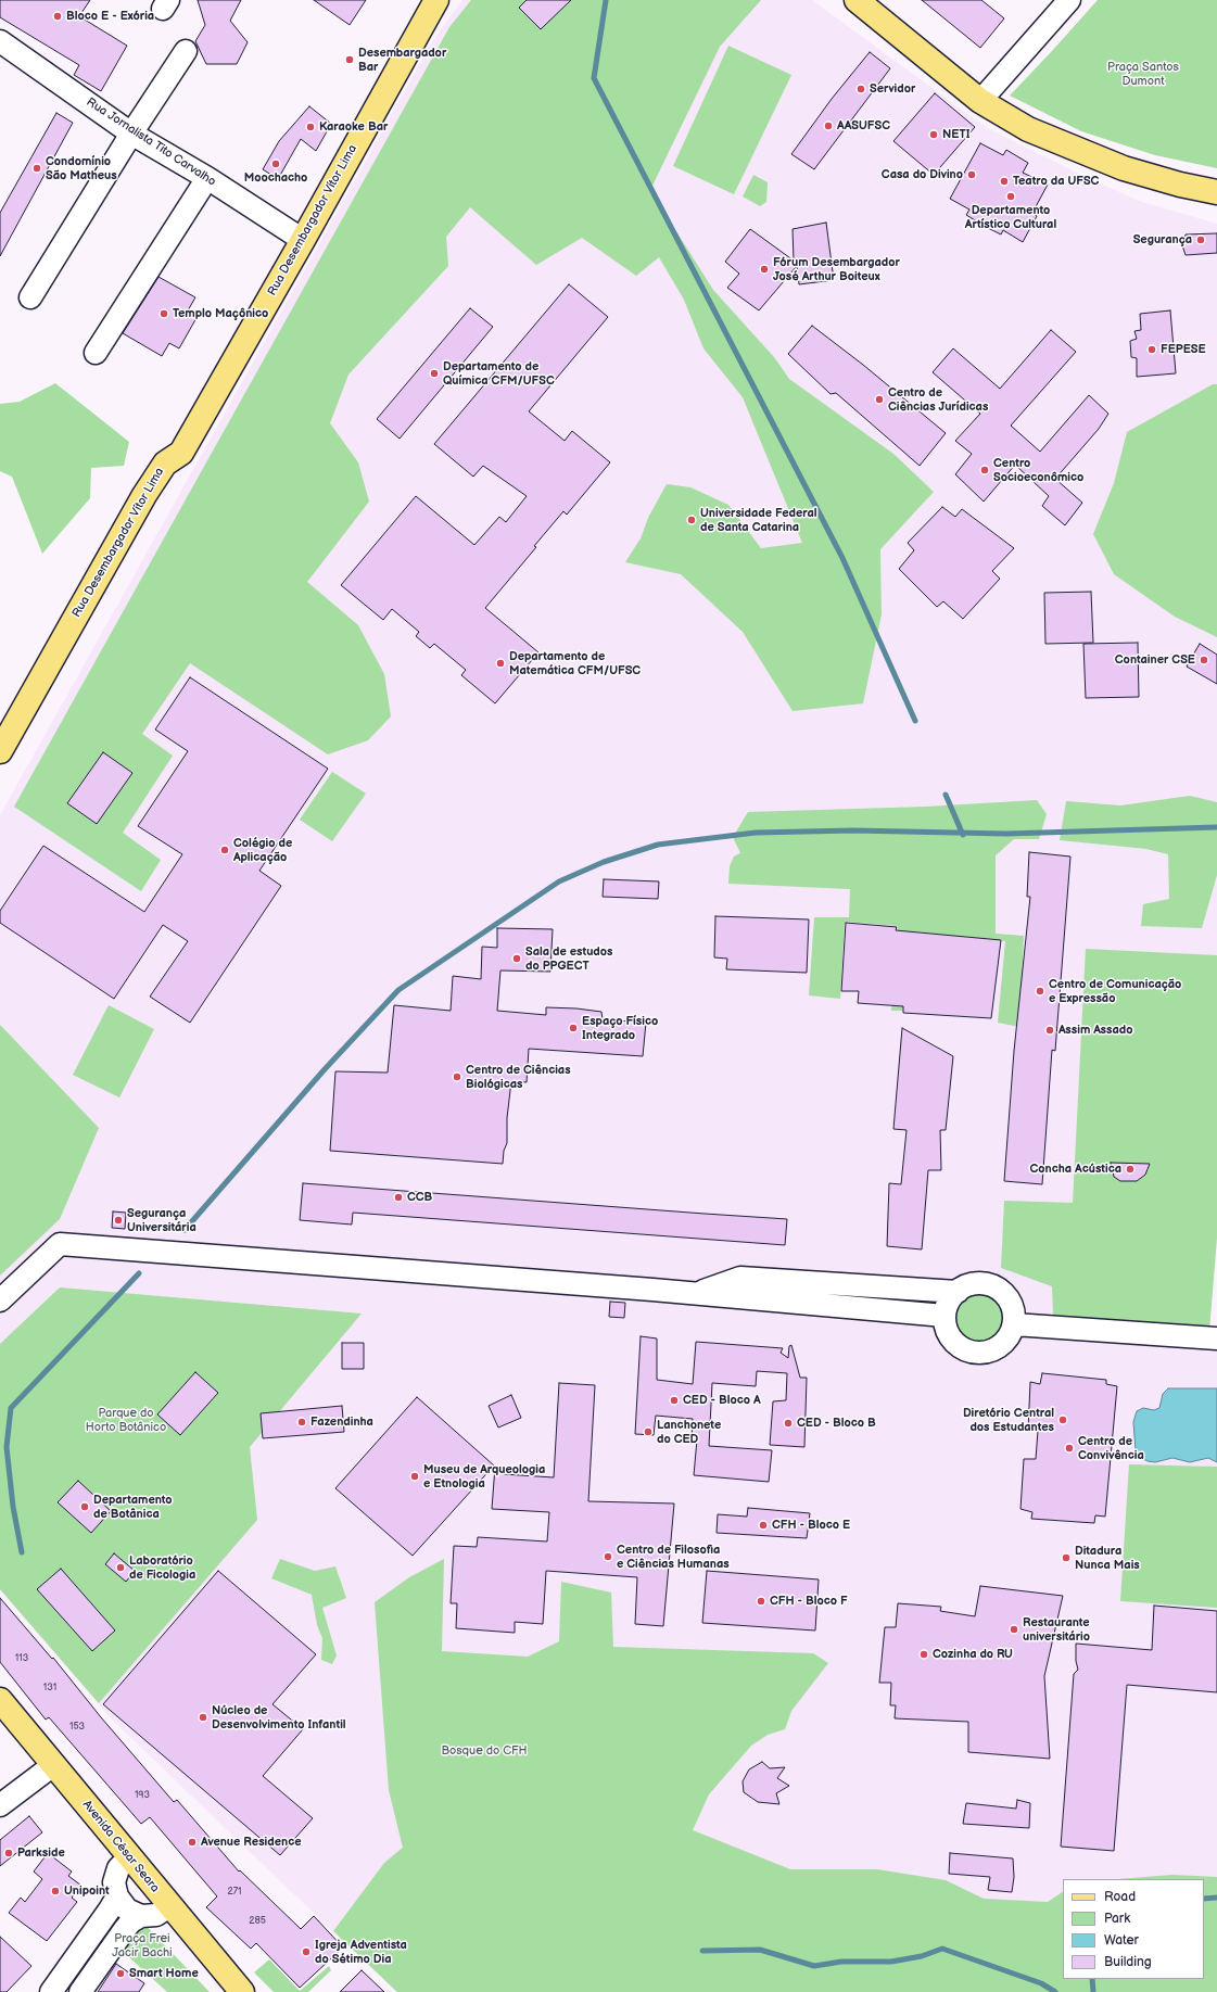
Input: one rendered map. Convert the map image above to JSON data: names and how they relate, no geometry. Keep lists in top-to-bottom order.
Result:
{
  "streets": {
    "main road": ["Rua Desembargador Vítor Lima", "Avenida César Seara"],
    "street": ["Rua Jornalista Tito Carvalho"]
  },
  "crossings": [
    ["Rua Jornalista Tito Carvalho", "Rua Desembargador Vítor Lima"]
  ],
  "parks": [
    "Praça Santos Dumont",
    "Parque do Horto Botânico",
    "Bosque do CFH",
    "Praça Frei Jacir Bachi"
  ],
  "places": [
    "Bloco E - Exória",
    "Desembargador Bar",
    "Servidor",
    "AASUFSC",
    "Karaoke Bar",
    "NETI",
    "Moochacho",
    "Condomínio São Matheus",
    "Casa do Divino",
    "Teatro da UFSC",
    "Departamento Artístico Cultural",
    "Segurança",
    "Fórum Desembargador José Arthur Boiteux",
    "Templo Maçônico",
    "FEPESE",
    "Departamento de Química CFM/UFSC",
    "Centro de Ciências Jurídicas",
    "Centro Socioeconômico",
    "Universidade Federal de Santa Catarina",
    "Container CSE",
    "Departamento de Matemática CFM/UFSC",
    "Colégio de Aplicação",
    "Sala de estudos do PPGECT",
    "Centro de Comunicação e Expressão",
    "Espaço Físico Integrado",
    "Assim Assado",
    "Centro de Ciências Biológicas",
    "Concha Acústica",
    "CCB",
    "Segurança Universitária",
    "CED - Bloco A",
    "Diretório Central dos Estudantes",
    "Fazendinha",
    "CED - Bloco B",
    "Lanchonete do CED",
    "Centro de Convivência",
    "Museu de Arqueologia e Etnologia",
    "Departamento de Botânica",
    "CFH - Bloco E",
    "Centro de Filosofia e Ciências Humanas",
    "Ditadura Nunca Mais",
    "Laboratório de Ficologia",
    "CFH - Bloco F",
    "Restaurante universitário",
    "Cozinha do RU",
    "Núcleo de Desenvolvimento Infantil",
    "Avenue Residence",
    "Parkside",
    "Unipoint",
    "Igreja Adventista do Sétimo Dia",
    "Smart Home"
  ],
  "house_numbers": [
    "113",
    "131",
    "153",
    "193",
    "271",
    "285"
  ],
  "legend": [
    "Road",
    "Park",
    "Water",
    "Building"
  ]
}
